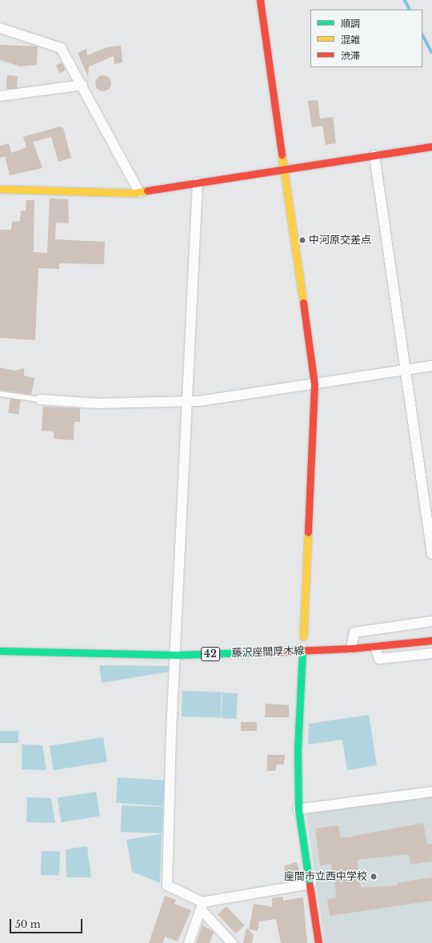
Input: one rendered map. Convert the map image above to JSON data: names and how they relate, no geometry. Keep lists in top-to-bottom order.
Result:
{
  "streets": {
    "street": ["藤沢座間厚木線", "42"]
  },
  "places": ["中河原交差点", "座間市立西中学校"],
  "legend": ["順調", "混雑", "渋滞"],
  "scale_bar": "50 m"
}
